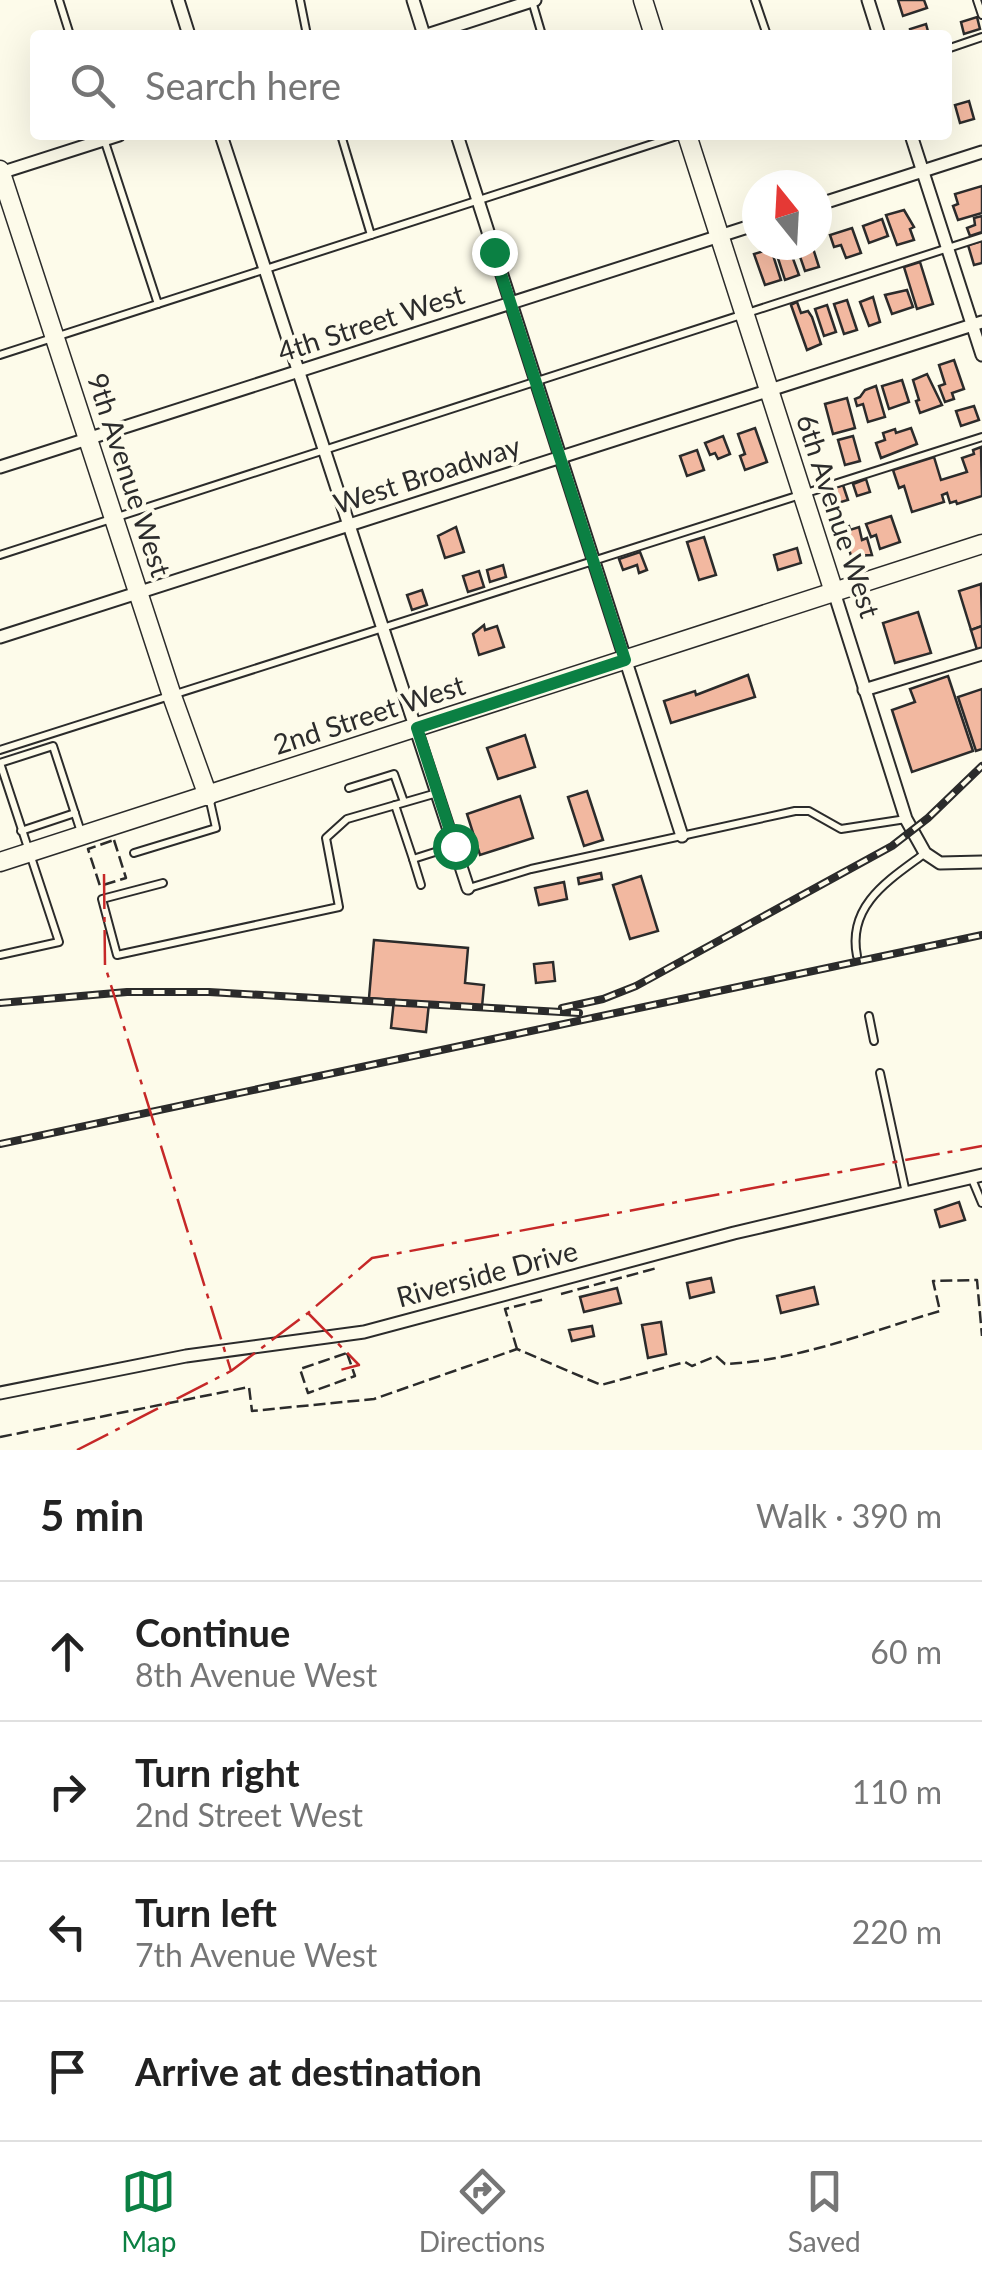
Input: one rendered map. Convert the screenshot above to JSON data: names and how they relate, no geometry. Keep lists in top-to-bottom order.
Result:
{
  "streets": {
    "street": [
      "4th Street West",
      "9th Avenue West",
      "West Broadway",
      "6th Avenue West",
      "2nd Street West",
      "Riverside Drive"
    ]
  },
  "crossings": [
    ["4th Street West", "9th Avenue West"],
    ["4th Street West", "6th Avenue West"],
    ["9th Avenue West", "West Broadway"],
    ["9th Avenue West", "2nd Street West"],
    ["West Broadway", "6th Avenue West"],
    ["6th Avenue West", "2nd Street West"]
  ],
  "north": "top",
  "page": {
    "search": "Search here",
    "heading": ["5 min", "Walk · 390 m"],
    "list": [
      ["Continue", "8th Avenue West", "60 m"],
      ["Turn right", "2nd Street West", "110 m"],
      ["Turn left", "7th Avenue West", "220 m"],
      "Arrive at destination"
    ],
    "nav": ["Map", "Directions", "Saved"]
  }
}
